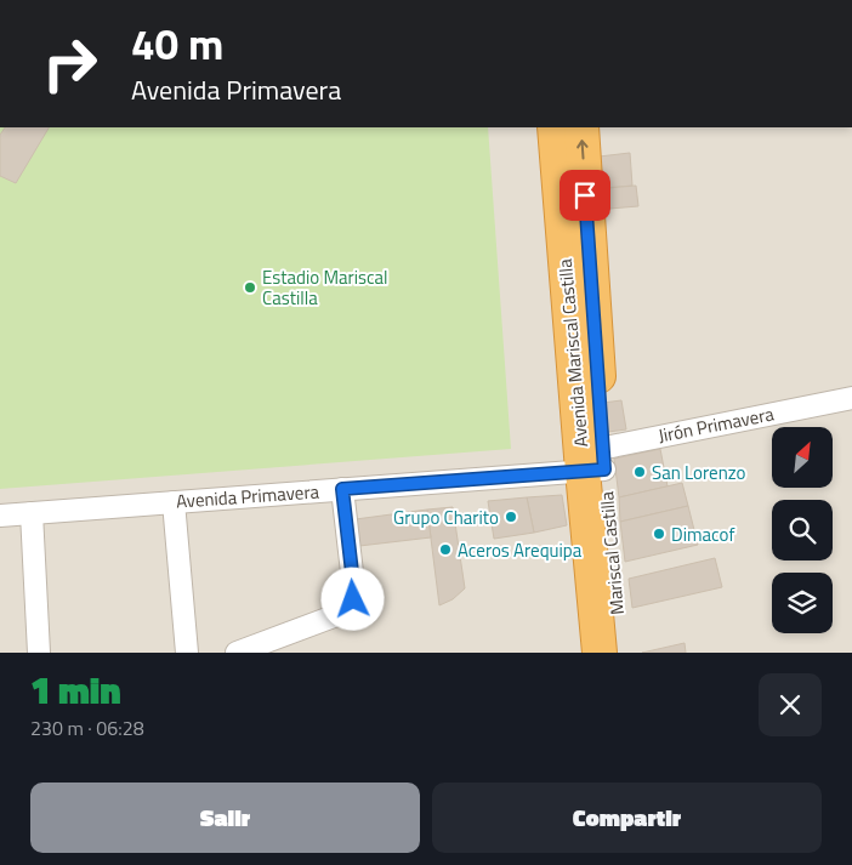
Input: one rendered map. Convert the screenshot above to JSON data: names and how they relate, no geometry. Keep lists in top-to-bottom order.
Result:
{
  "streets": {
    "highway": ["Avenida Mariscal Castilla", "Mariscal Castilla"],
    "street": ["Jirón Primavera", "Avenida Primavera"]
  },
  "crossings": [
    ["Avenida Mariscal Castilla", "Jirón Primavera"],
    ["Avenida Mariscal Castilla", "Avenida Primavera"],
    ["Avenida Mariscal Castilla", "Mariscal Castilla"],
    ["Jirón Primavera", "Avenida Primavera"],
    ["Jirón Primavera", "Mariscal Castilla"],
    ["Avenida Primavera", "Mariscal Castilla"]
  ],
  "one_way": ["Mariscal Castilla"],
  "places": [
    "Estadio Mariscal Castilla",
    "San Lorenzo",
    "Grupo Charito",
    "Dimacof",
    "Aceros Arequipa"
  ],
  "north": "top right",
  "page": {
    "turn": ["40 m", "Avenida Primavera"],
    "heading": ["1 min", "230 m · 06:28"],
    "buttons": ["Salir", "Compartir"]
  }
}
